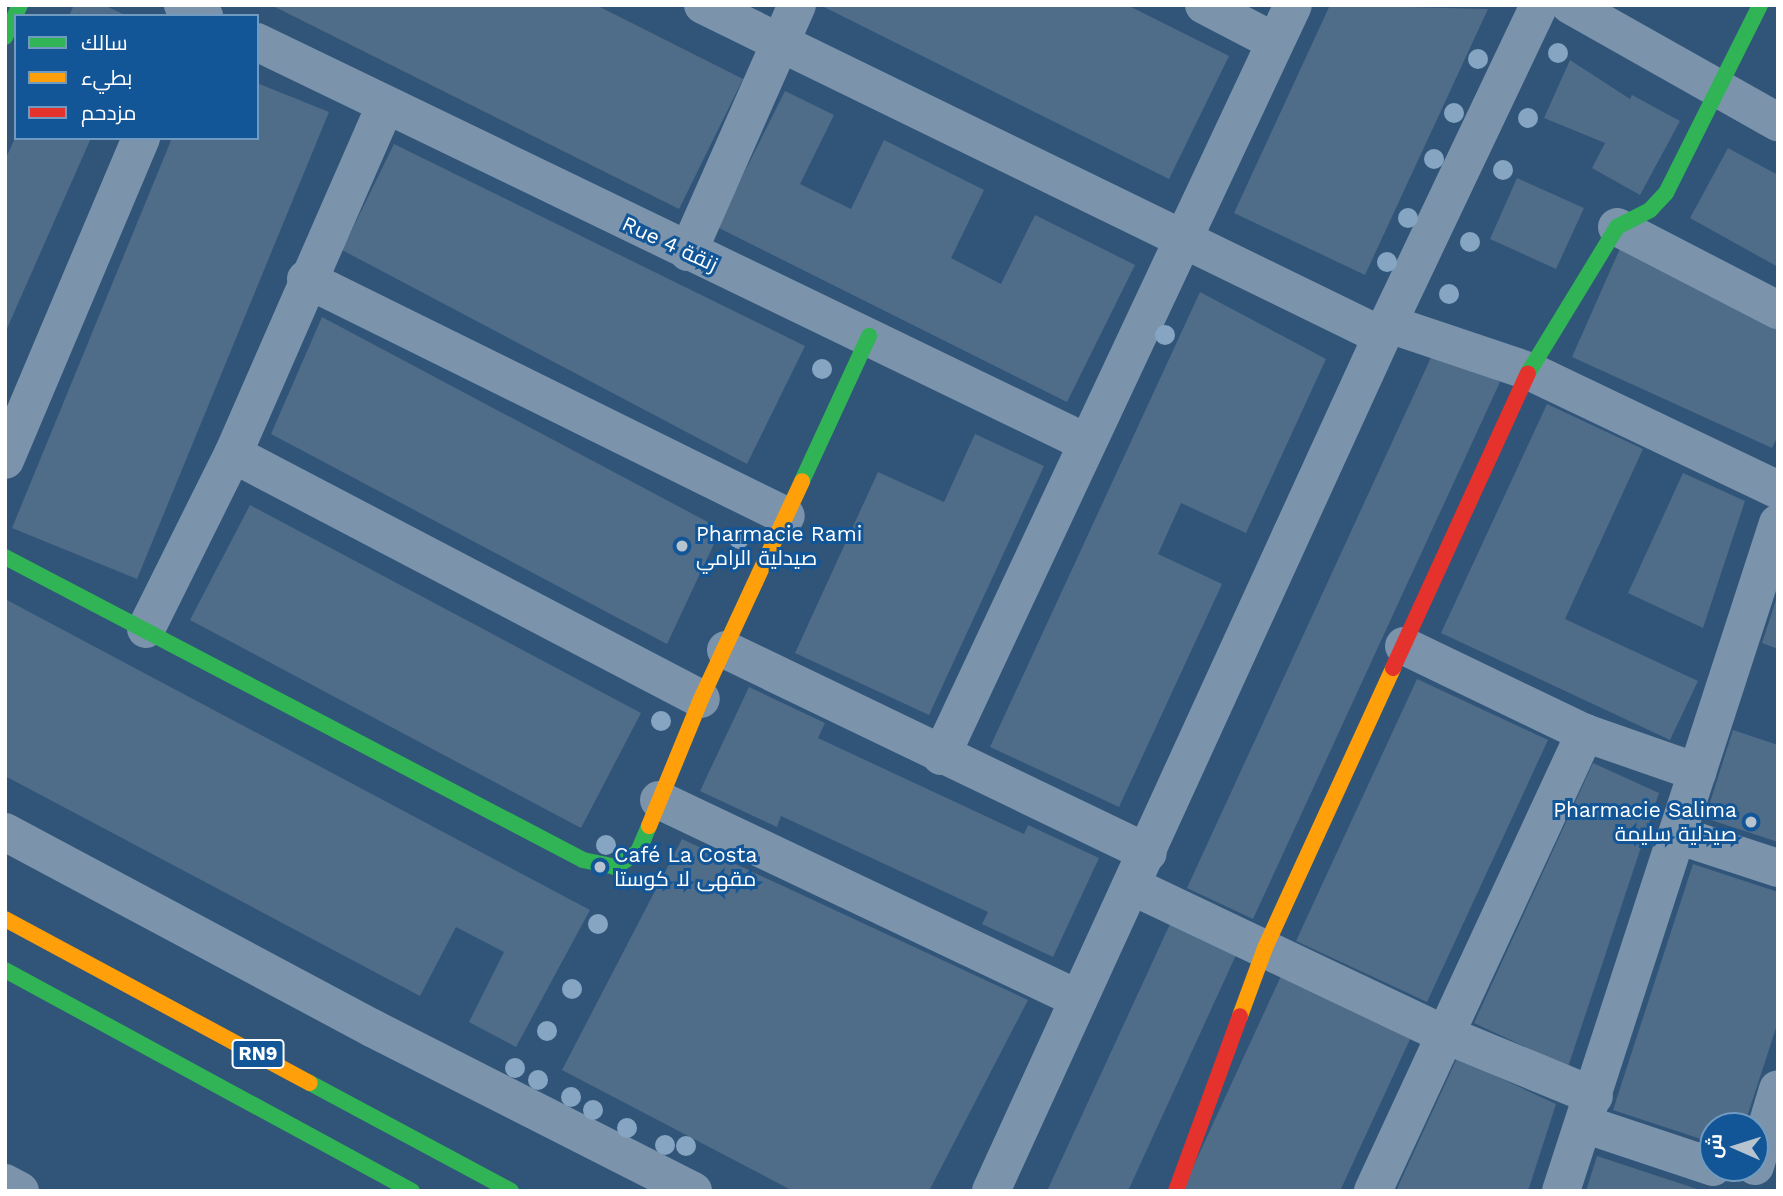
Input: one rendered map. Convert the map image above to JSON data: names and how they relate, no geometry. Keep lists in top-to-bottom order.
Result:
{
  "streets": {
    "main road": ["RN9"],
    "street": ["Rue 4 زنقة"]
  },
  "places": ["Pharmacie Rami صيدلية الرامي", "Pharmacie Salima صيدلية سليمة", "Café La Costa مقهى لا كوستا"],
  "legend": ["سالك", "بطيء", "مزدحم"],
  "north": "left"
}
